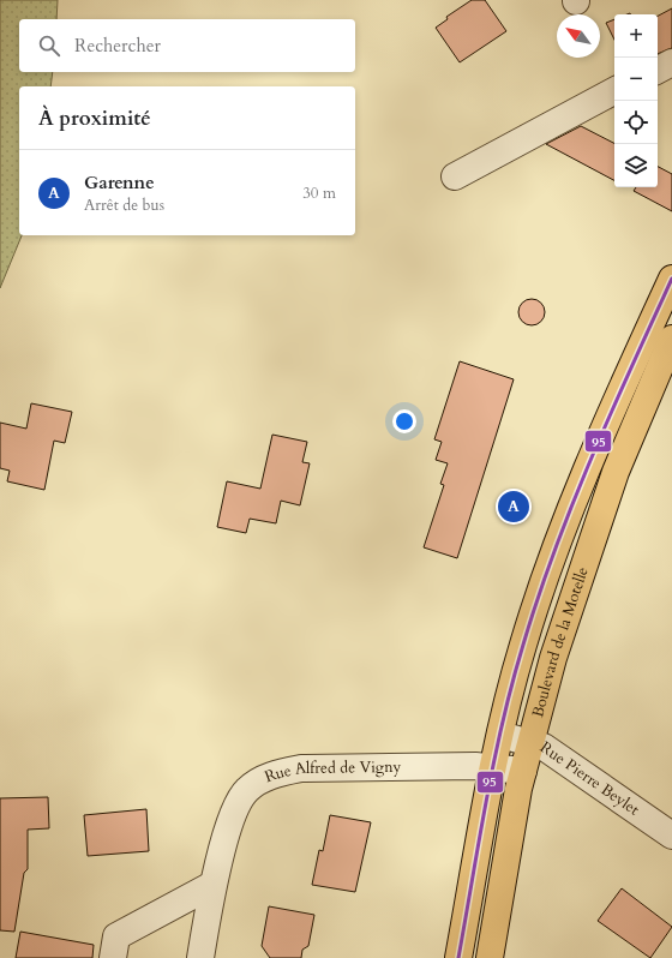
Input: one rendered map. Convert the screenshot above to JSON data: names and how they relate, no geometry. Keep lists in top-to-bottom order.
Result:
{
  "streets": {
    "main road": ["Boulevard de la Motelle"],
    "street": ["Rue Alfred de Vigny", "Rue Pierre Beylet"]
  },
  "crossings": [
    ["Boulevard de la Motelle", "Rue Alfred de Vigny"],
    ["Boulevard de la Motelle", "Rue Pierre Beylet"]
  ],
  "lines": ["transit line 95"],
  "north": "top left",
  "page": {
    "map_buttons": ["+", "−"],
    "search": "Rechercher",
    "heading": "À proximité",
    "list": [
      {
        "mark": "A",
        "name": "Garenne",
        "note": "Arrêt de bus",
        "value": "30 m"
      }
    ],
    "pins": "A"
  }
}
